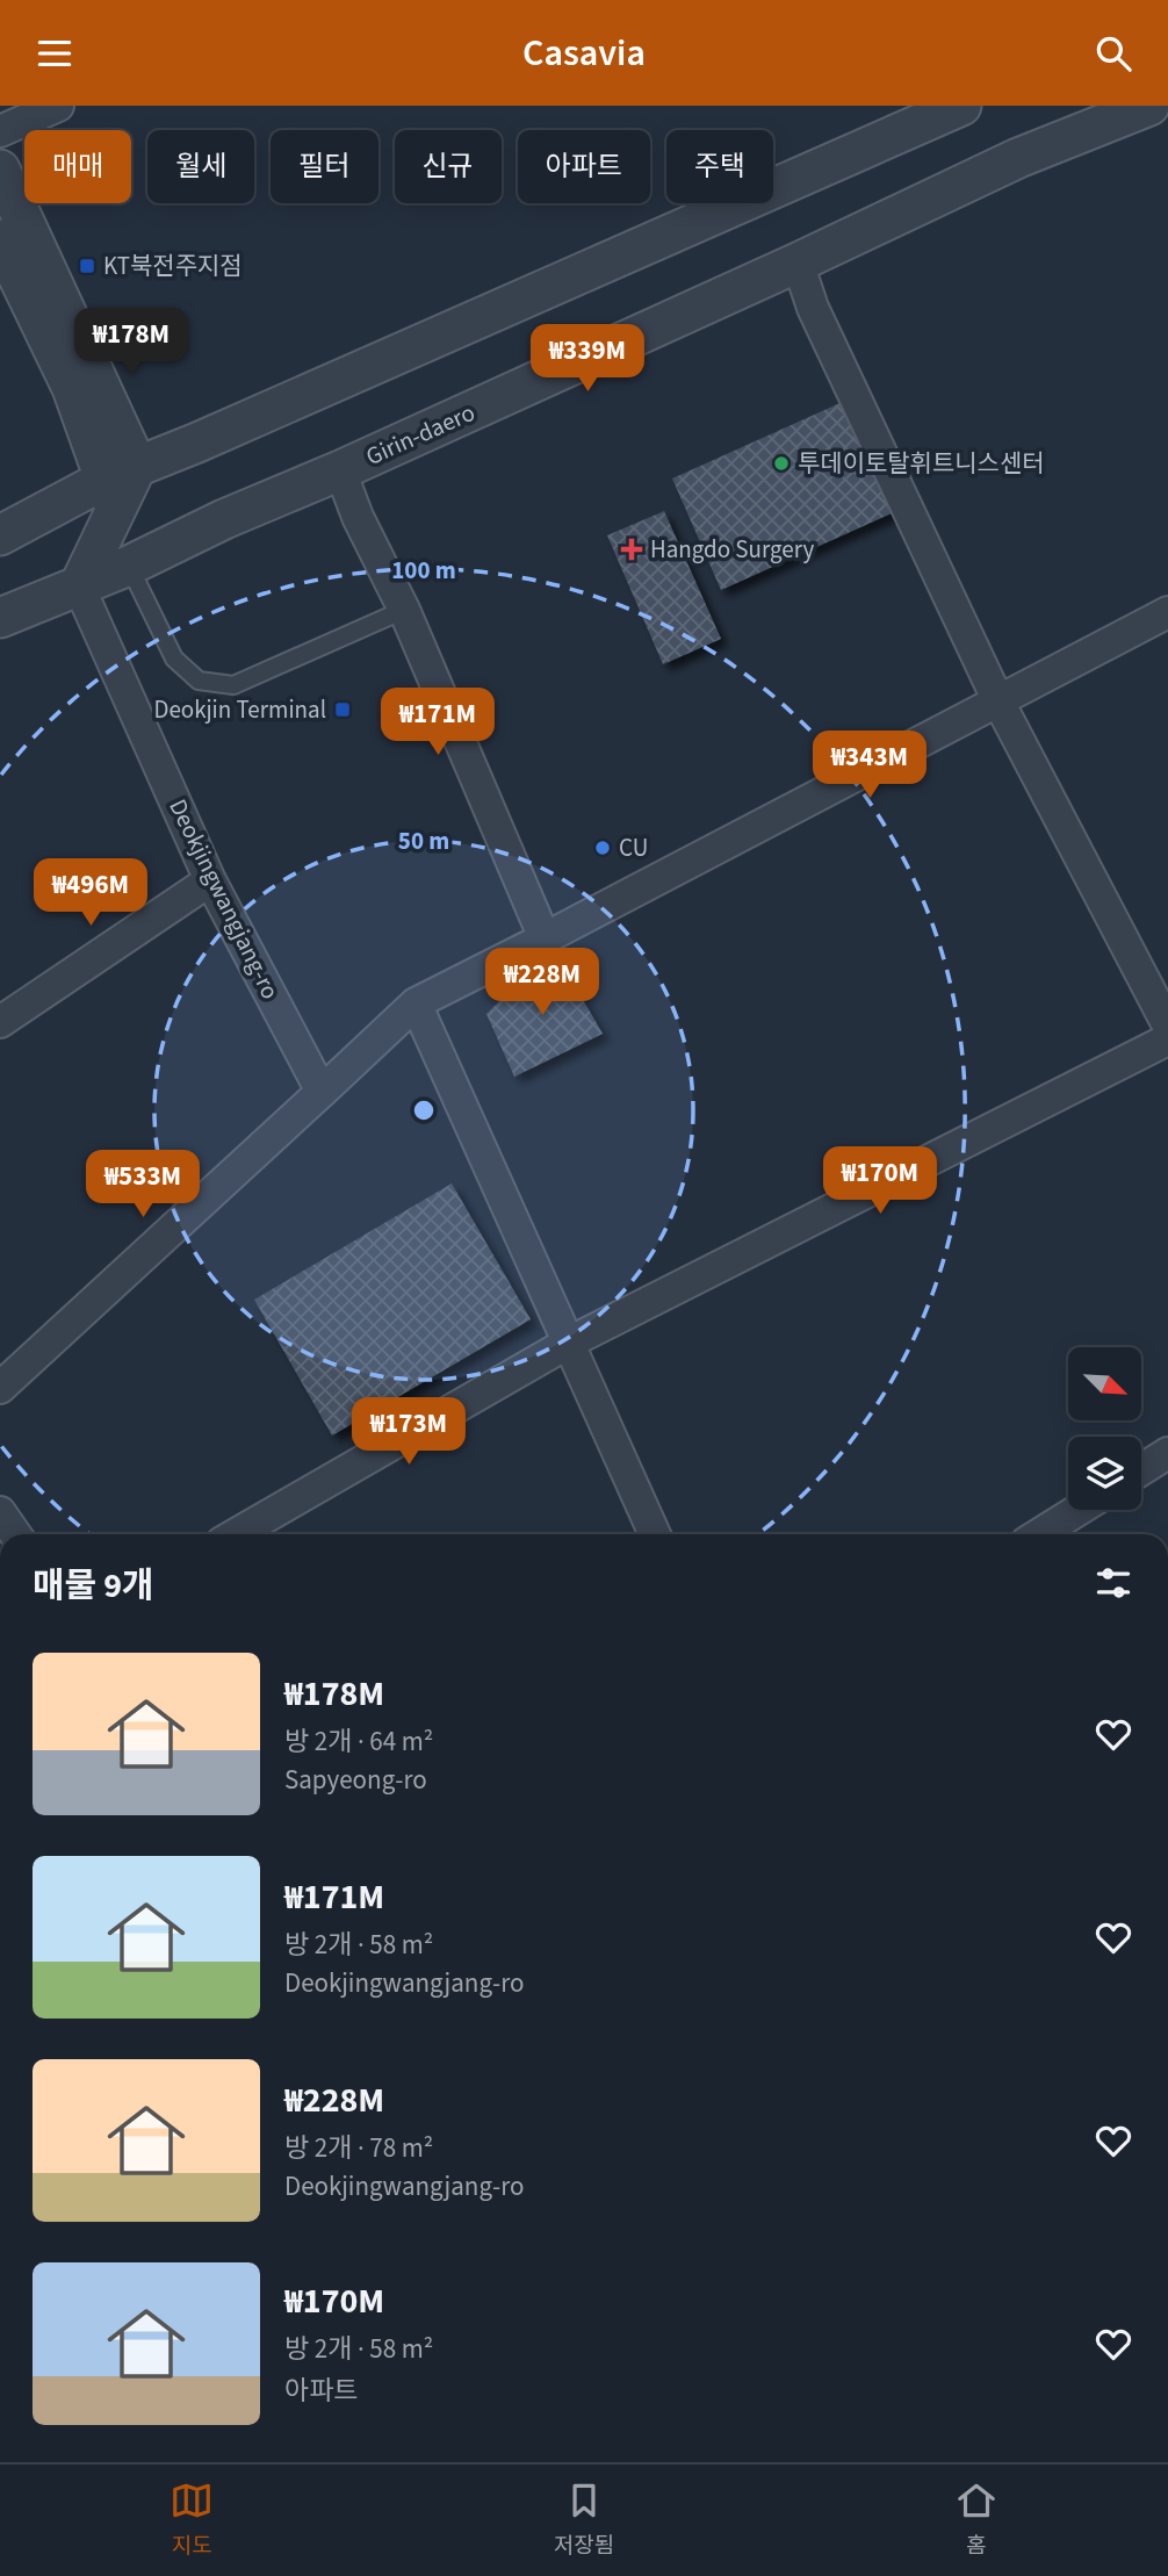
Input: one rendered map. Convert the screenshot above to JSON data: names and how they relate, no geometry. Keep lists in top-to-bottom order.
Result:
{
  "streets": {
    "street": ["Girin-daero", "Deokjingwangjang-ro"]
  },
  "crossings": [
    ["Girin-daero", "Deokjingwangjang-ro"]
  ],
  "places": {
    "transit": ["KT북전주지점", "Deokjin Terminal"],
    "other": ["투데이토탈휘트니스센터", "CU"],
    "health": ["Hangdo Surgery"]
  },
  "north": "bottom right",
  "page": {
    "header": "Casavia",
    "chip": [
      "매매",
      "월세",
      "필터",
      "신규",
      "아파트",
      "주택"
    ],
    "price": [
      "₩178M",
      "₩339M",
      "₩171M",
      "₩343M",
      "₩496M",
      "₩228M",
      "₩170M",
      "₩533M",
      "₩173M"
    ],
    "heading": "매물 9개",
    "list": [
      {
        "name": "₩178M",
        "note": "방 2개 · 64 m² · Sapyeong-ro"
      },
      {
        "name": "₩171M",
        "note": "방 2개 · 58 m² · Deokjingwangjang-ro"
      },
      {
        "name": "₩228M",
        "note": "방 2개 · 78 m² · Deokjingwangjang-ro"
      },
      {
        "name": "₩170M",
        "note": "방 2개 · 58 m² · 아파트"
      }
    ],
    "tabs": ["지도", "저장됨", "홈"]
  },
  "rings": ["100 m", "50 m"]
}
